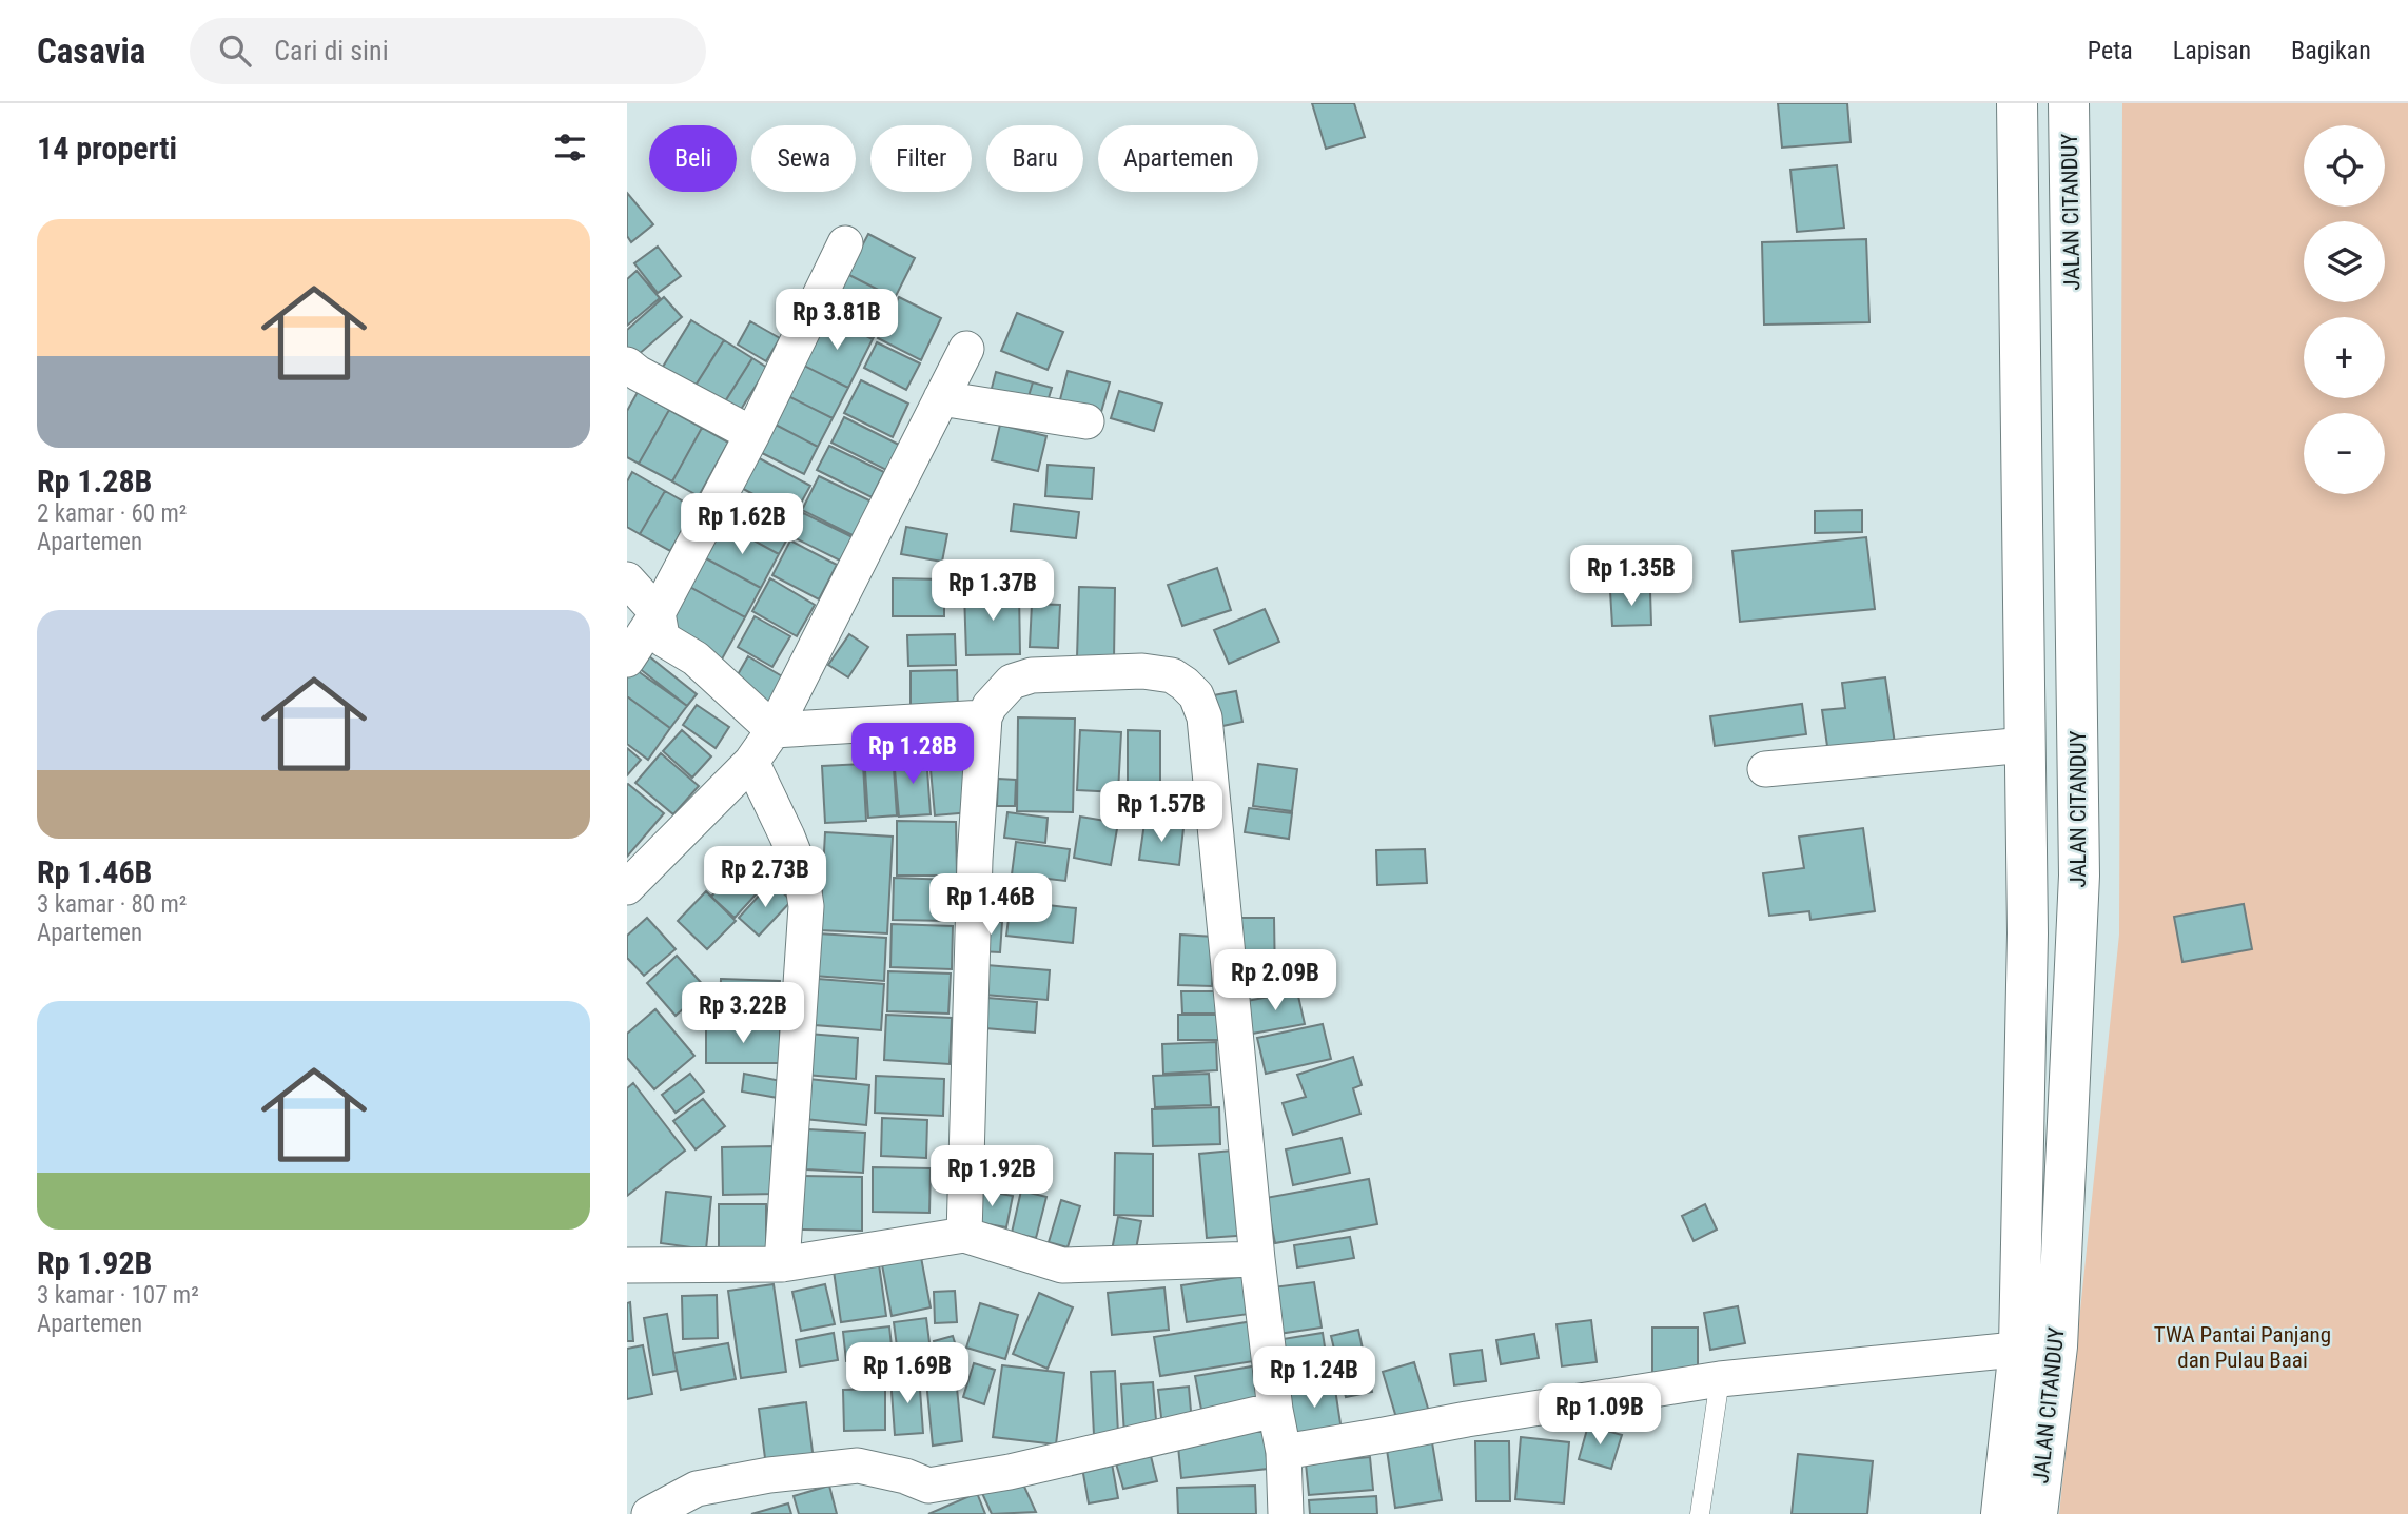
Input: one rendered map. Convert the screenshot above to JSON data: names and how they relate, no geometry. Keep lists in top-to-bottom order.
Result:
{
  "streets": {
    "main road": ["JALAN CITANDUY"]
  },
  "parks": ["TWA Pantai Panjang dan Pulau Baai"],
  "page": {
    "header": "Casavia",
    "search": "Cari di sini",
    "nav": ["Peta", "Lapisan", "Bagikan"],
    "heading": "14 properti",
    "map_buttons": ["+", "−"],
    "chip": [
      "Beli",
      "Sewa",
      "Filter",
      "Baru",
      "Apartemen"
    ],
    "list": [
      {
        "name": "Rp 1.28B",
        "note": "2 kamar · 60 m² · Apartemen"
      },
      {
        "name": "Rp 1.46B",
        "note": "3 kamar · 80 m² · Apartemen"
      },
      {
        "name": "Rp 1.92B",
        "note": "3 kamar · 107 m² · Apartemen"
      }
    ],
    "price": [
      "Rp 3.81B",
      "Rp 1.62B",
      "Rp 1.35B",
      "Rp 1.37B",
      "Rp 1.28B",
      "Rp 1.57B",
      "Rp 2.73B",
      "Rp 1.46B",
      "Rp 2.09B",
      "Rp 3.22B",
      "Rp 1.92B",
      "Rp 1.69B",
      "Rp 1.24B",
      "Rp 1.09B"
    ]
  }
}
